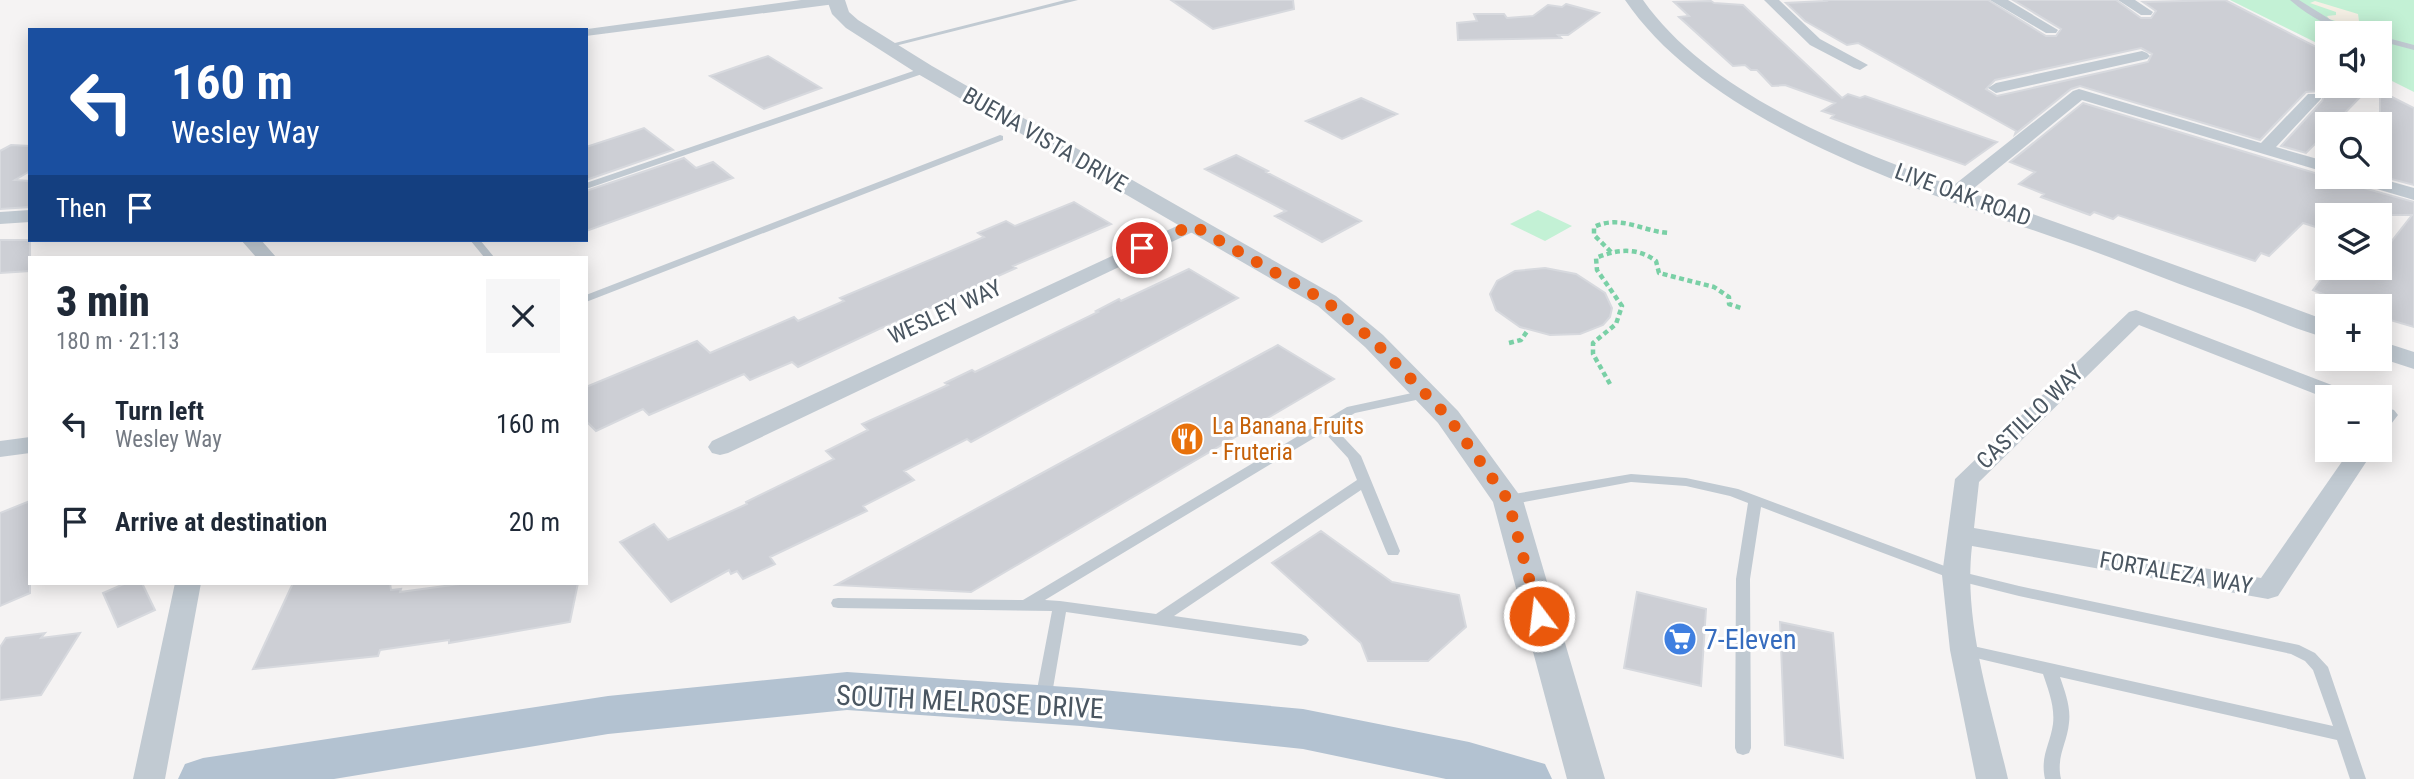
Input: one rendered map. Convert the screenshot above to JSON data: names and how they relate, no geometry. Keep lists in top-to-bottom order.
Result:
{
  "streets": {
    "main road": ["SOUTH MELROSE DRIVE"],
    "street": [
      "BUENA VISTA DRIVE",
      "LIVE OAK ROAD",
      "WESLEY WAY",
      "CASTILLO WAY",
      "FORTALEZA WAY"
    ]
  },
  "crossings": [
    ["BUENA VISTA DRIVE", "WESLEY WAY"],
    ["CASTILLO WAY", "FORTALEZA WAY"]
  ],
  "places": {
    "restaurant": ["La Banana Fruits - Fruteria"],
    "supermarket": ["7-Eleven"]
  },
  "page": {
    "map_buttons": ["+", "−"],
    "turn": ["160 m", "Wesley Way"],
    "then": "Then",
    "heading": ["3 min", "180 m · 21:13"],
    "list": [
      {
        "name": "Turn left",
        "note": "Wesley Way",
        "value": "160 m"
      },
      {
        "name": "Arrive at destination",
        "value": "20 m"
      }
    ]
  }
}
